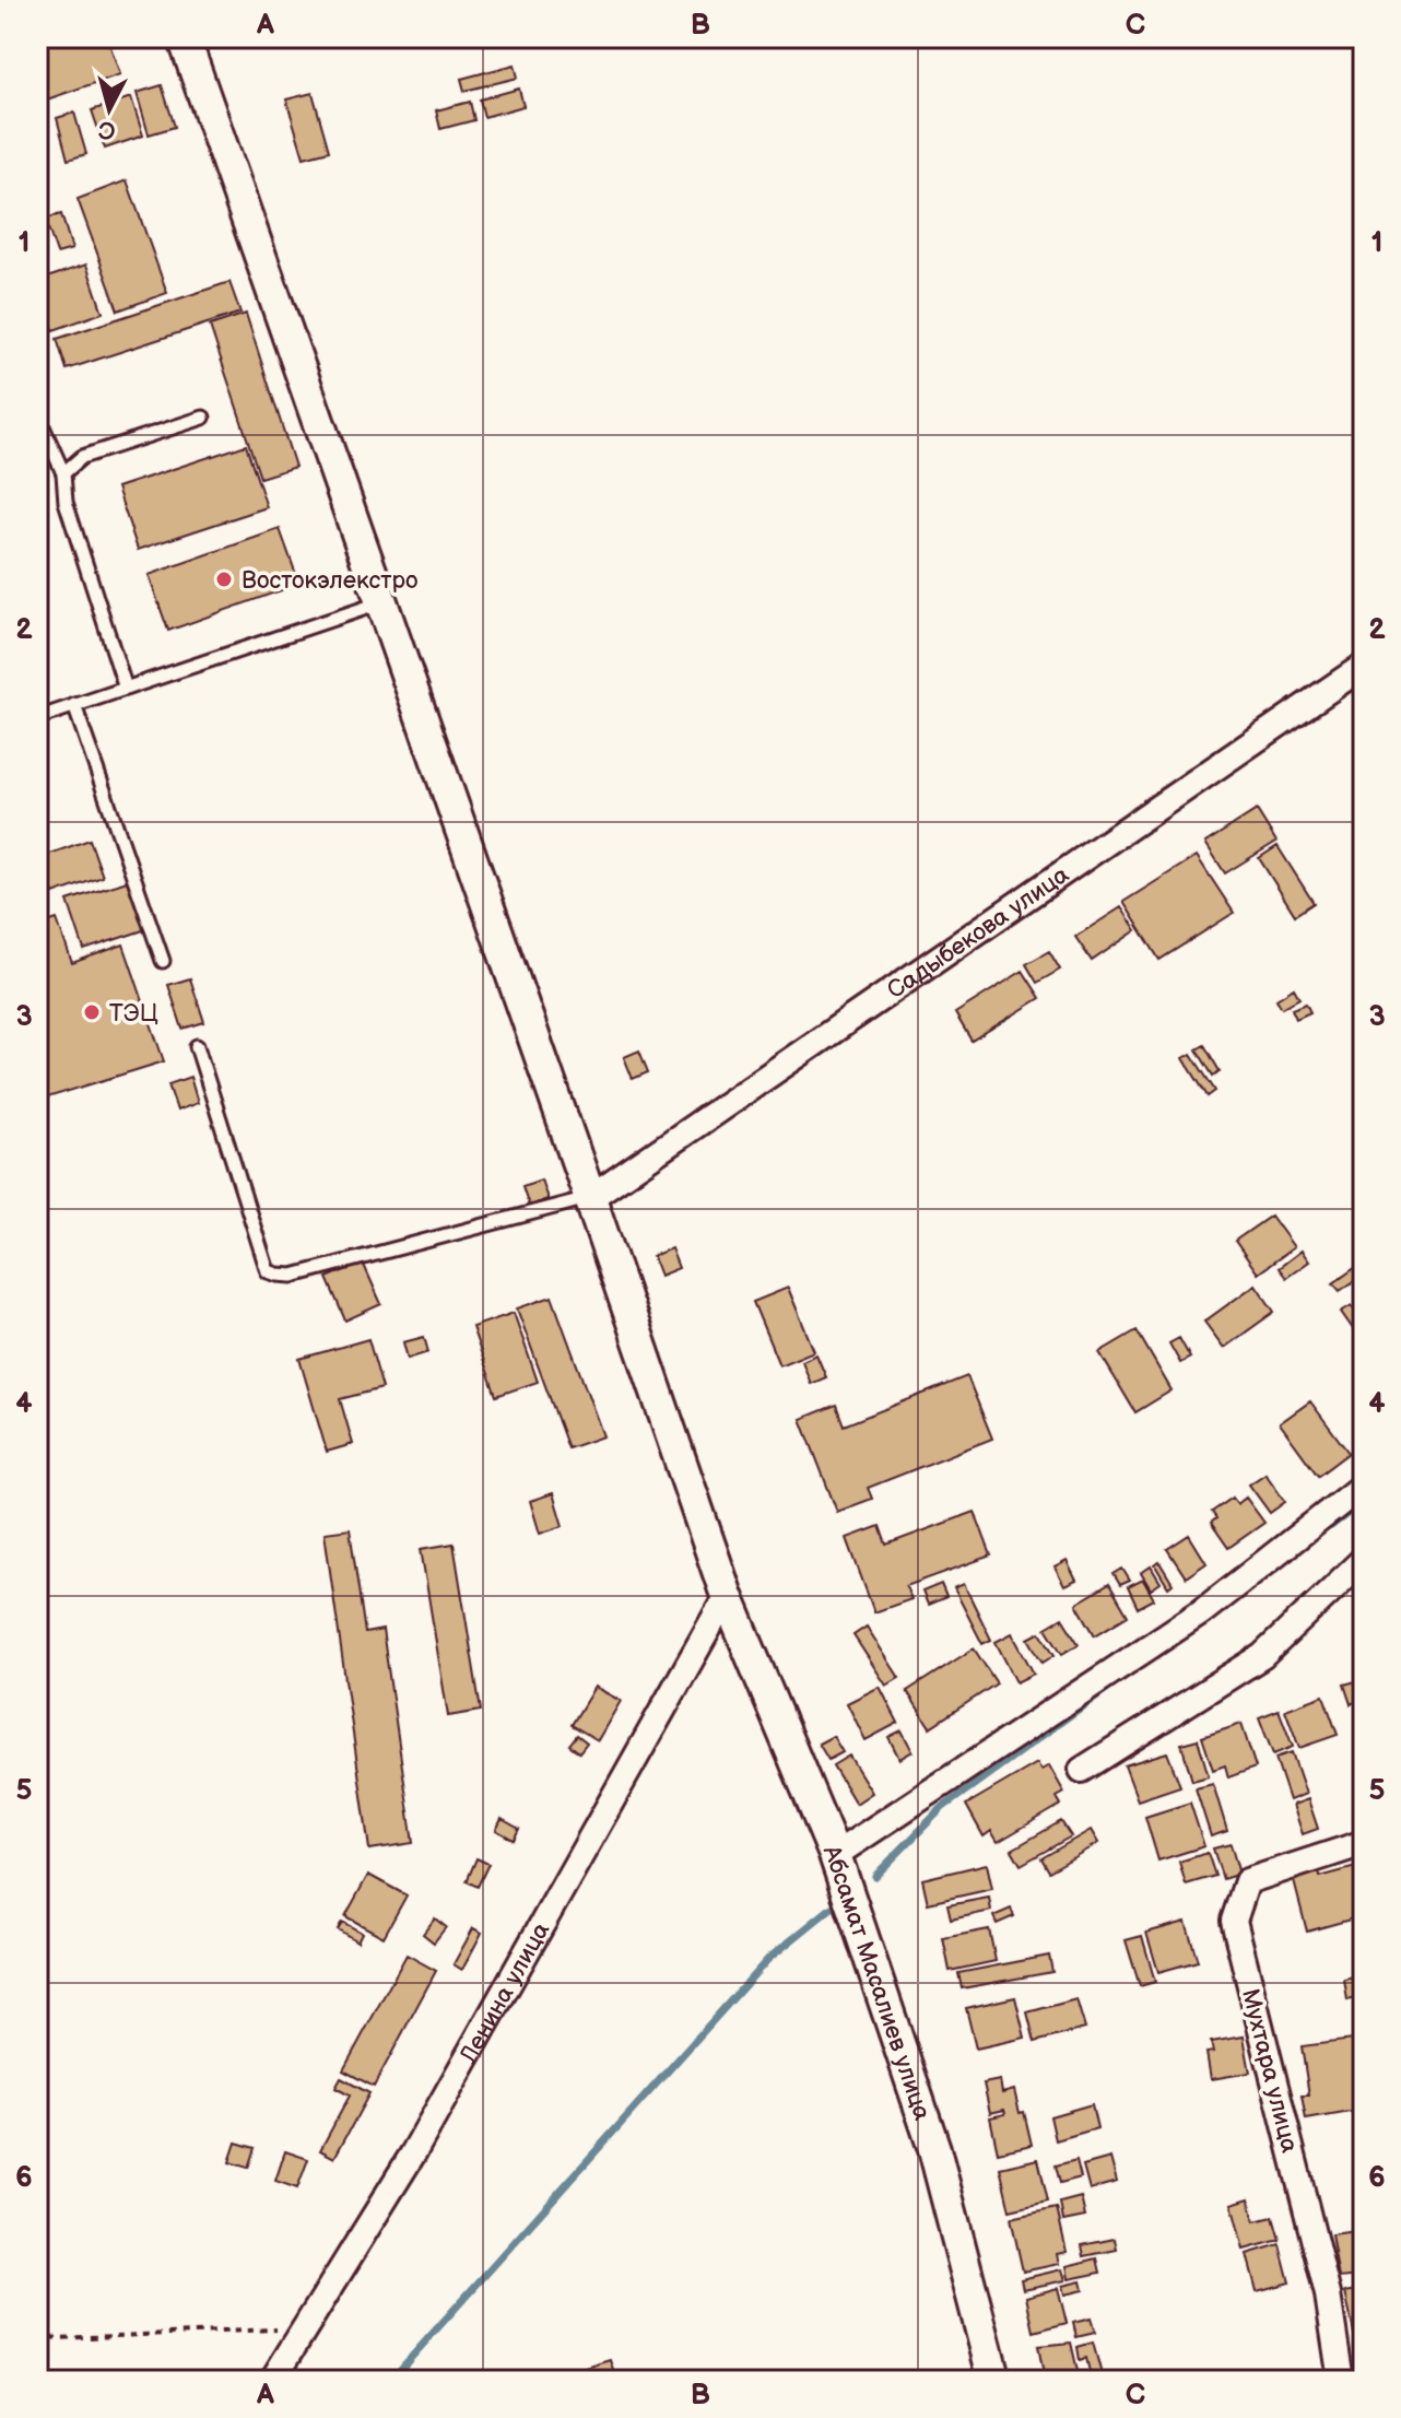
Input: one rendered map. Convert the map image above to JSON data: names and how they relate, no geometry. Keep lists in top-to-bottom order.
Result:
{
  "streets": {
    "street": [
      "Садыбекова улица",
      "Абсамат Масалиев улица",
      "Ленина улица",
      "Мухтара улица"
    ]
  },
  "crossings": [
    ["Садыбекова улица", "Абсамат Масалиев улица"],
    ["Абсамат Масалиев улица", "Ленина улица"]
  ],
  "places": ["Востокэлекстро", "ТЭЦ"],
  "north": "bottom",
  "grid": {
    "columns": ["A", "B", "C"],
    "rows": [
      "1",
      "2",
      "3",
      "4",
      "5",
      "6"
    ]
  }
}
